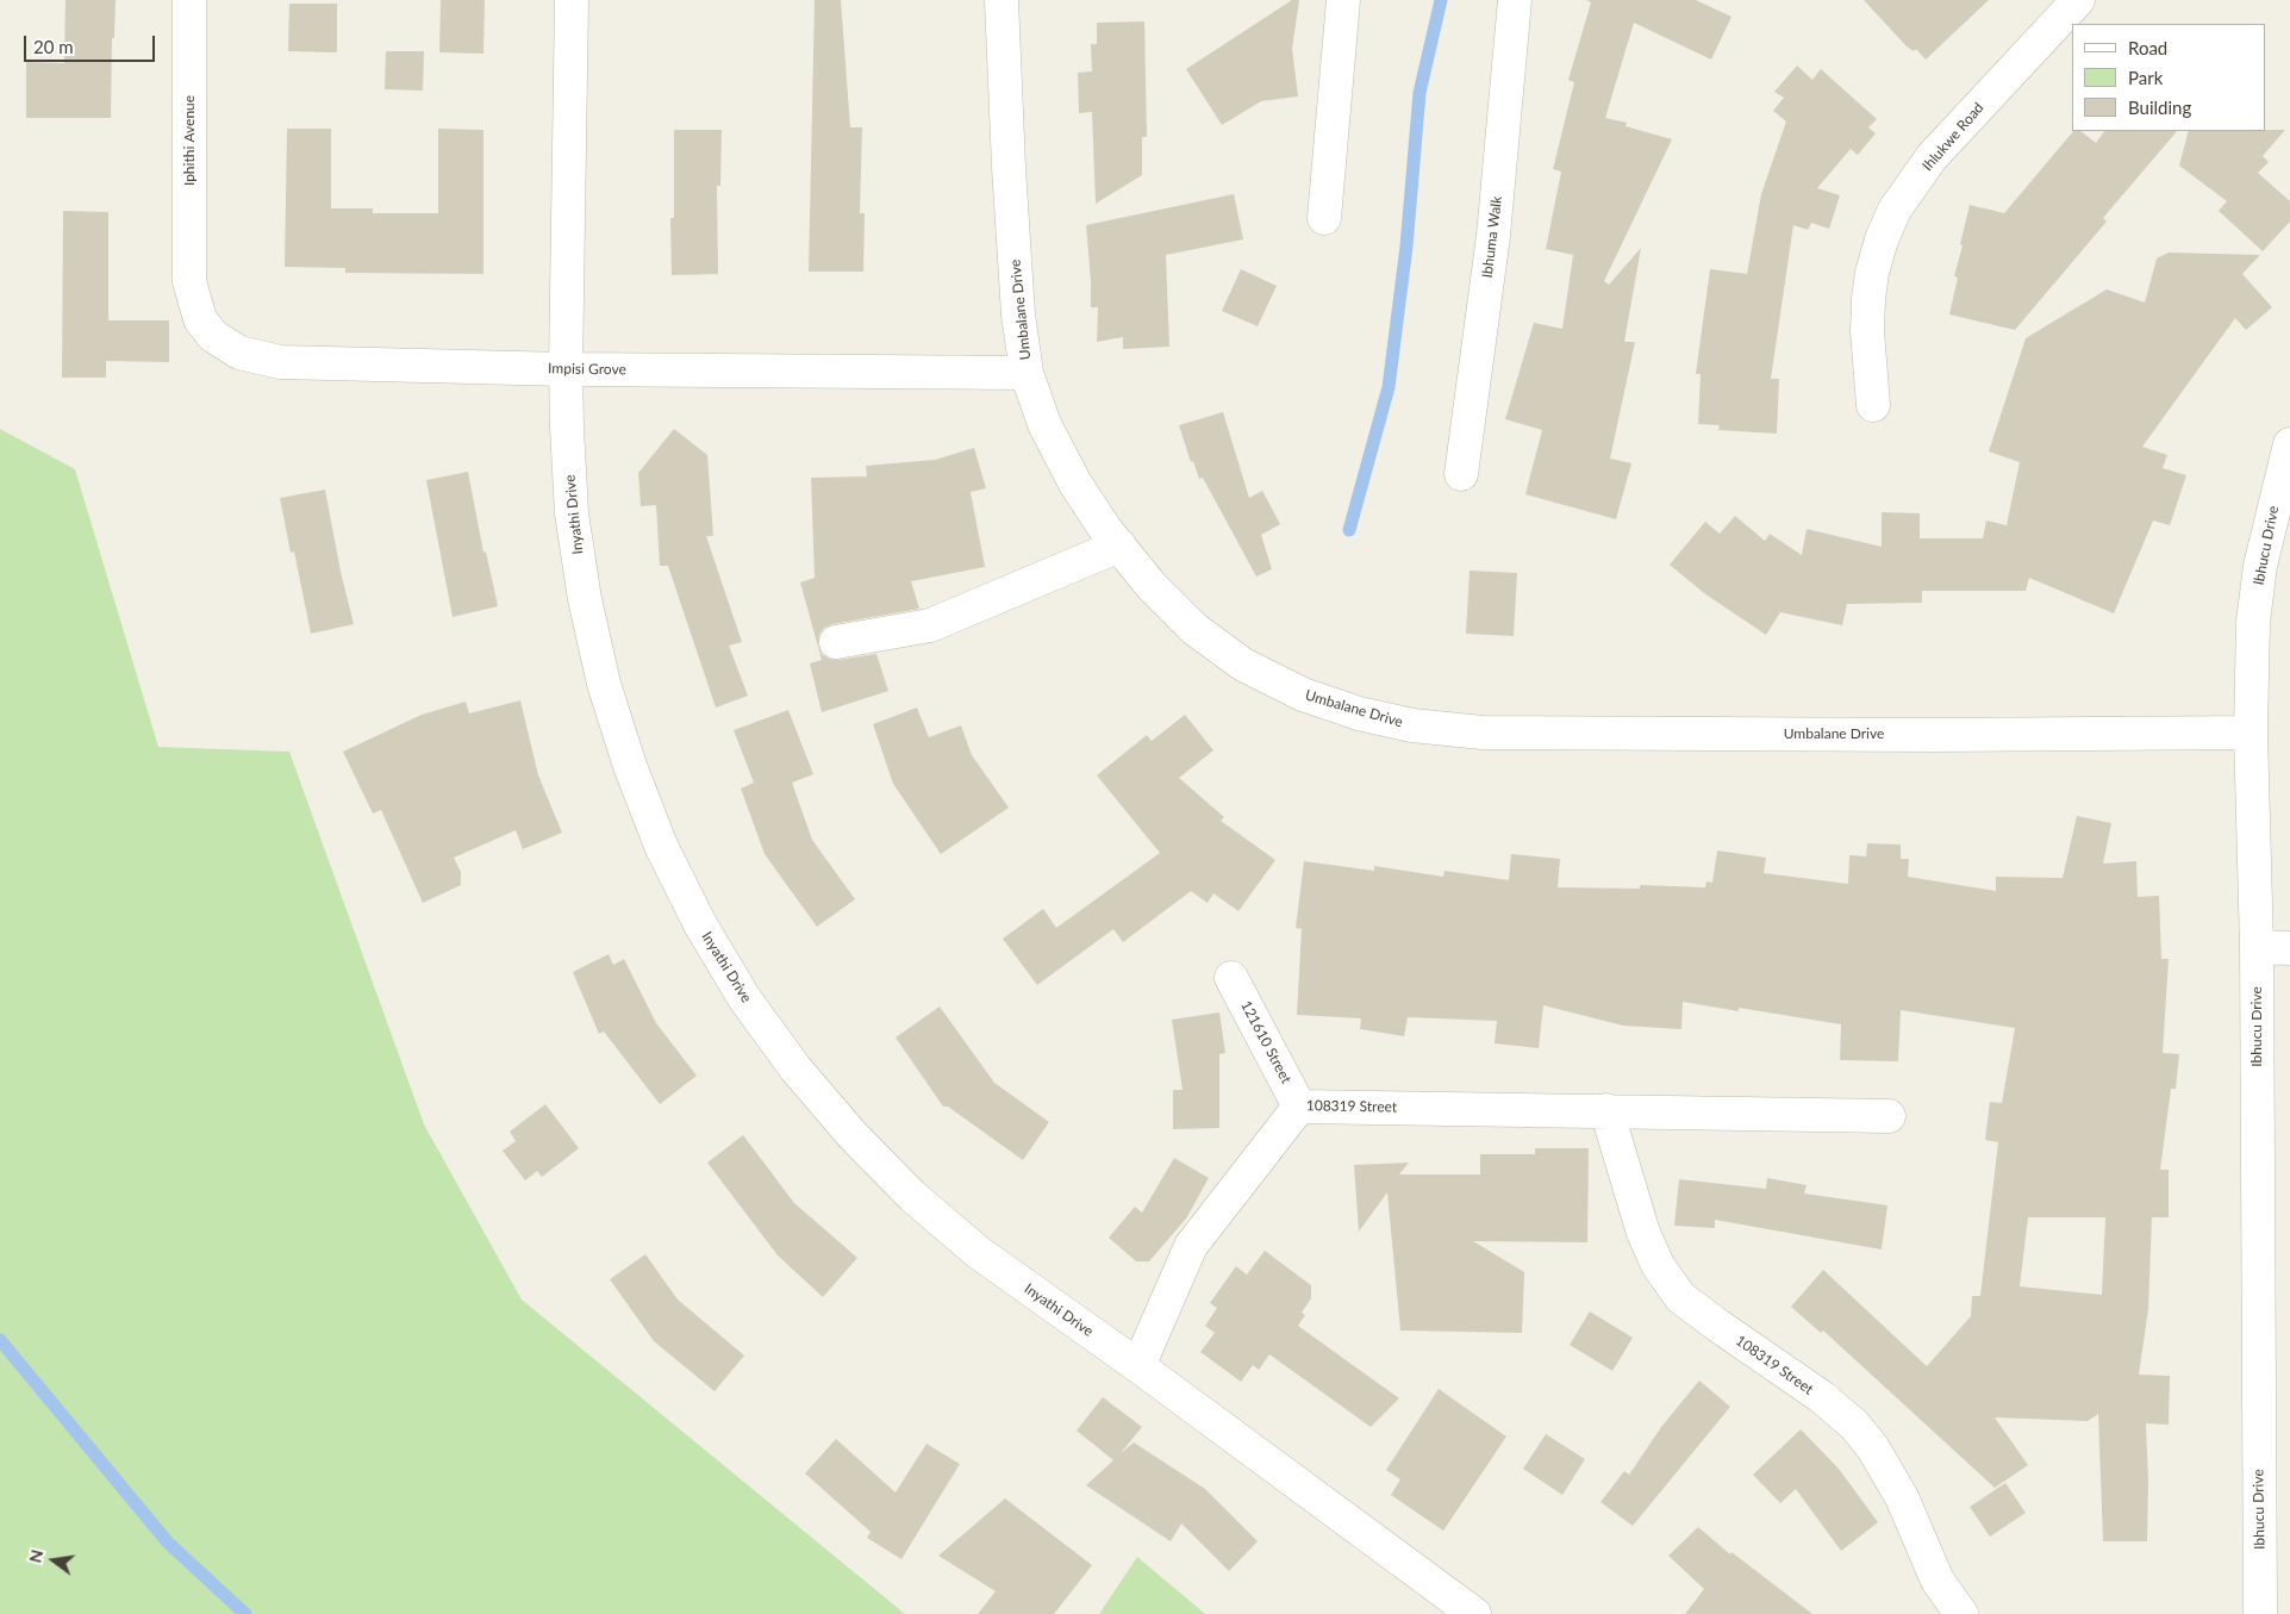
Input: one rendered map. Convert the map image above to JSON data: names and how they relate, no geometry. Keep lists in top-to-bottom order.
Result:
{
  "streets": {
    "street": [
      "Ihlukwe Road",
      "Iphithi Avenue",
      "Ibhuma Walk",
      "Umbalane Drive",
      "Impisi Grove",
      "Inyathi Drive",
      "Ibhucu Drive",
      "121610 Street",
      "108319 Street"
    ]
  },
  "crossings": [
    ["Iphithi Avenue", "Impisi Grove"],
    ["Umbalane Drive", "Impisi Grove"],
    ["Umbalane Drive", "Ibhucu Drive"],
    ["Impisi Grove", "Inyathi Drive"],
    ["Inyathi Drive", "108319 Street"],
    ["121610 Street", "108319 Street"]
  ],
  "legend": ["Road", "Park", "Building"],
  "scale_bar": "20 m",
  "north": "left"
}
